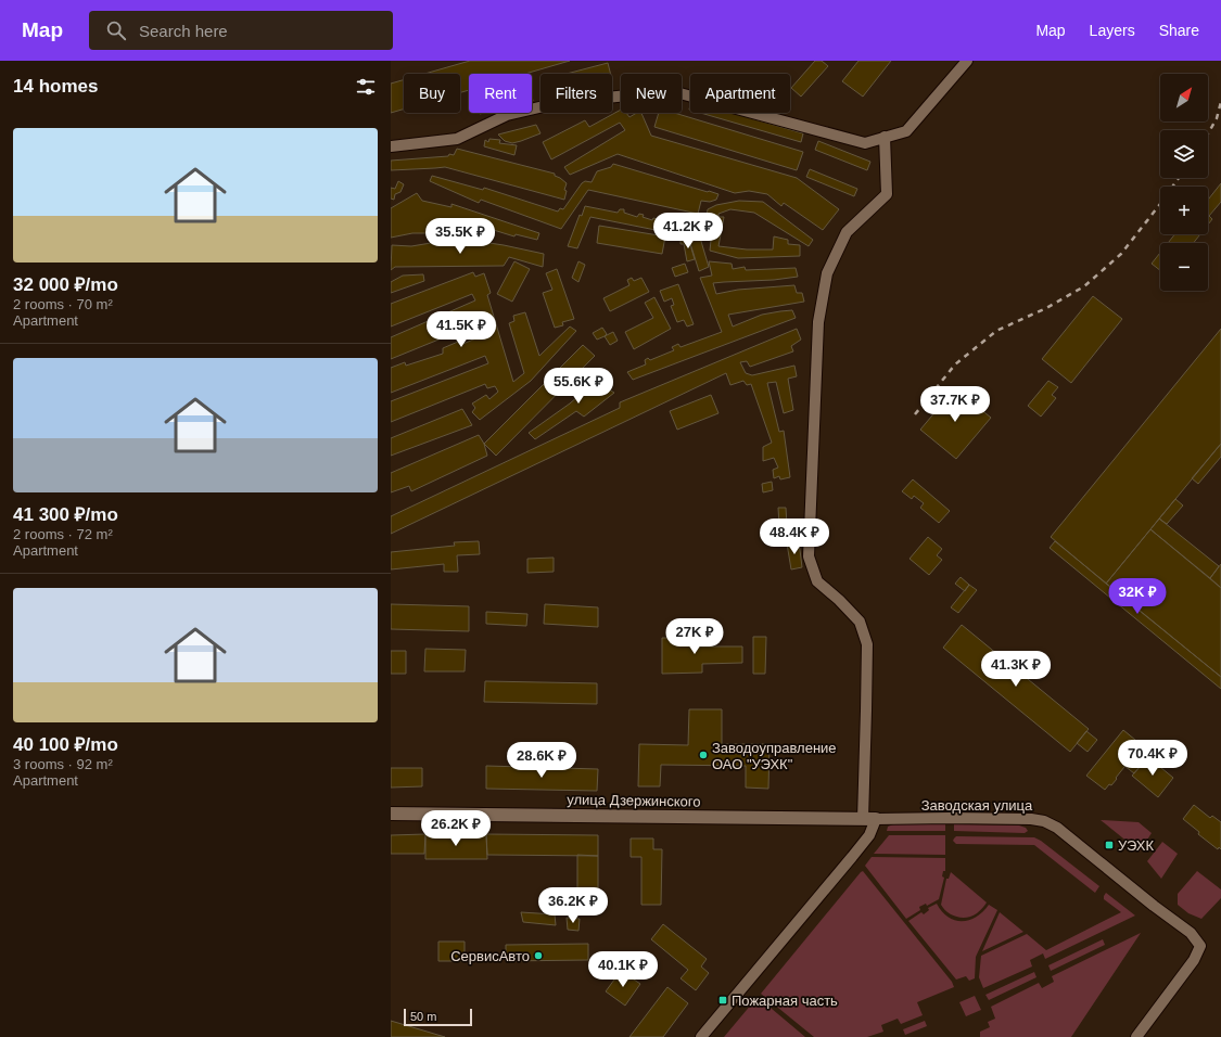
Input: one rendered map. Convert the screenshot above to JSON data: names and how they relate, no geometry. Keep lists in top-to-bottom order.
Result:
{
  "streets": {
    "street": ["улица Дзержинского", "Заводская улица"]
  },
  "crossings": [
    ["улица Дзержинского", "Заводская улица"]
  ],
  "places": {
    "other": ["Заводоуправление ОАО \"УЭХК\"", "СервисАвто"],
    "transit": ["УЭХК", "Пожарная часть"]
  },
  "scale_bar": "50 m",
  "north": "top right",
  "page": {
    "header": "Map",
    "search": "Search here",
    "nav": ["Map", "Layers", "Share"],
    "heading": "14 homes",
    "map_buttons": ["+", "−"],
    "chip": [
      "Buy",
      "Rent",
      "Filters",
      "New",
      "Apartment"
    ],
    "list": [
      {
        "name": "32 000 ₽/mo",
        "note": "2 rooms · 70 m² · Apartment"
      },
      {
        "name": "41 300 ₽/mo",
        "note": "2 rooms · 72 m² · Apartment"
      },
      {
        "name": "40 100 ₽/mo",
        "note": "3 rooms · 92 m² · Apartment"
      }
    ],
    "price": [
      "41.2K ₽",
      "35.5K ₽",
      "41.5K ₽",
      "55.6K ₽",
      "37.7K ₽",
      "48.4K ₽",
      "32K ₽",
      "27K ₽",
      "41.3K ₽",
      "70.4K ₽",
      "28.6K ₽",
      "26.2K ₽",
      "36.2K ₽",
      "40.1K ₽"
    ],
    "scale": "50 m"
  }
}
